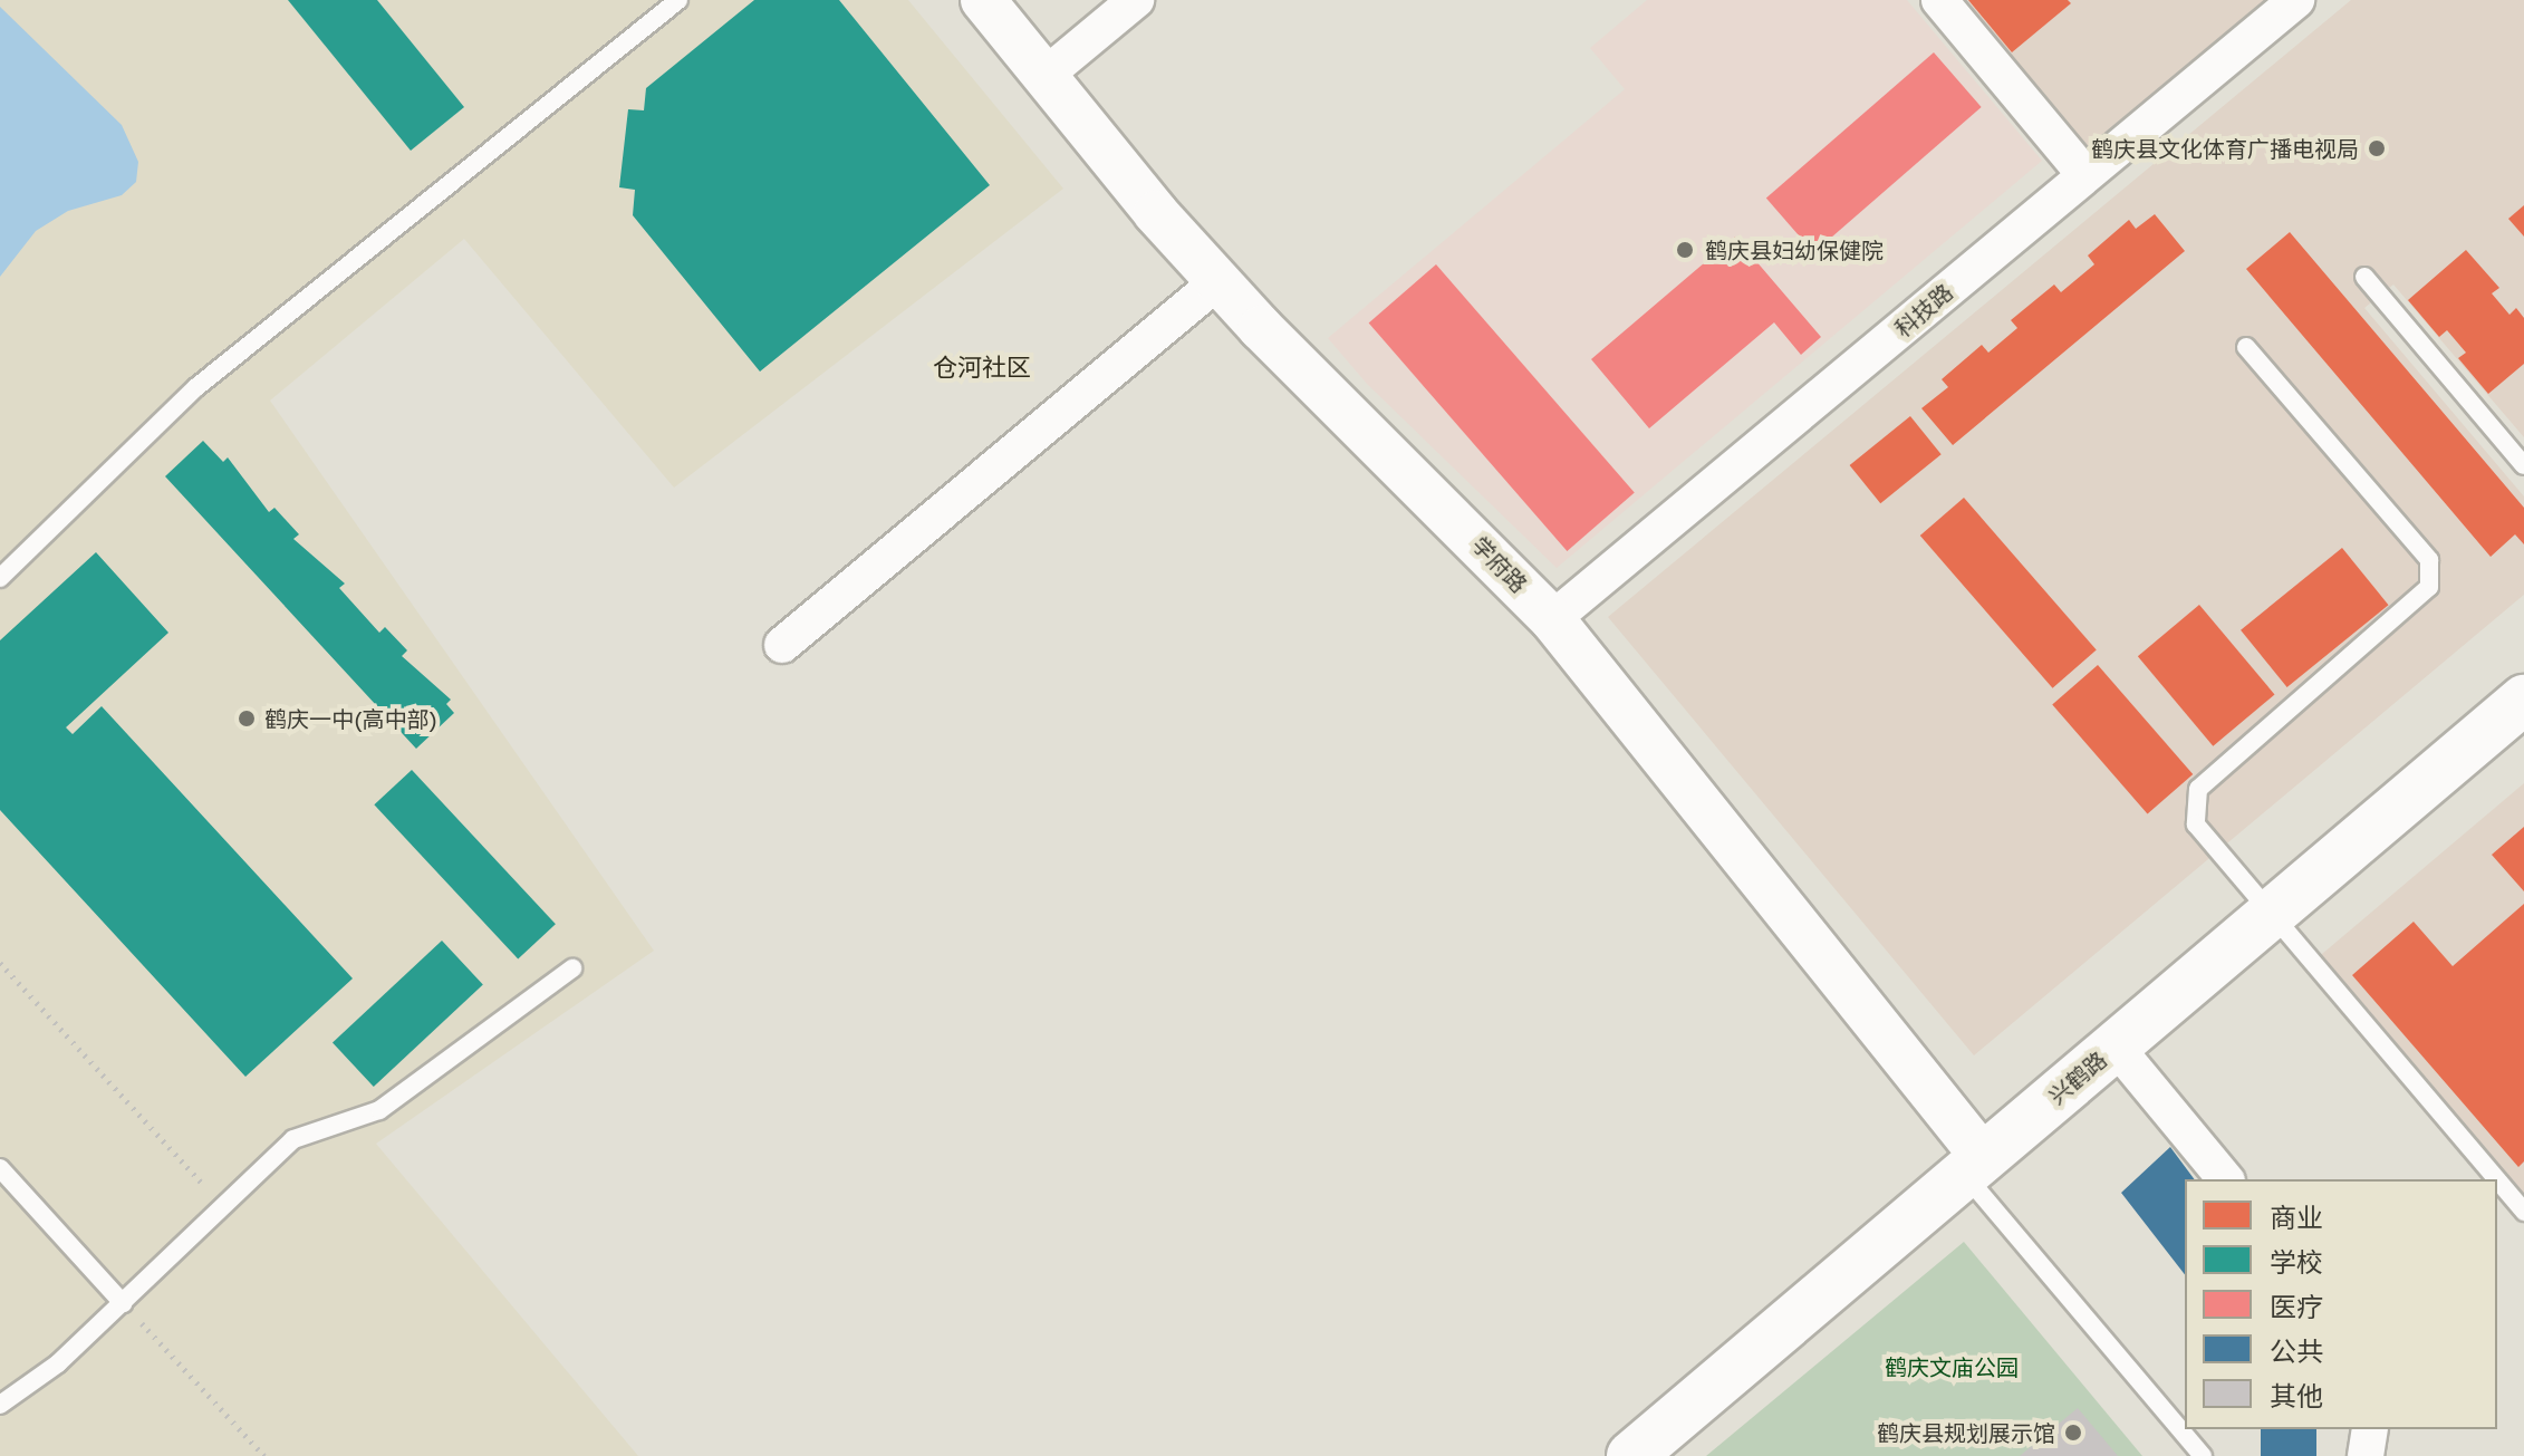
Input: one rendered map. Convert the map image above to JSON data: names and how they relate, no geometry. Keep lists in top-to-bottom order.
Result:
{
  "streets": {
    "main road": ["兴鹤路"],
    "street": ["科技路", "学府路"]
  },
  "crossings": [
    ["科技路", "学府路"],
    ["学府路", "兴鹤路"]
  ],
  "districts": ["仓河社区"],
  "parks": ["鹤庆文庙公园"],
  "places": [
    "鹤庆县文化体育广播电视局",
    "鹤庆县妇幼保健院",
    "鹤庆一中(高中部)",
    "鹤庆县规划展示馆"
  ],
  "legend": [
    "商业",
    "学校",
    "医疗",
    "公共",
    "其他"
  ]
}
